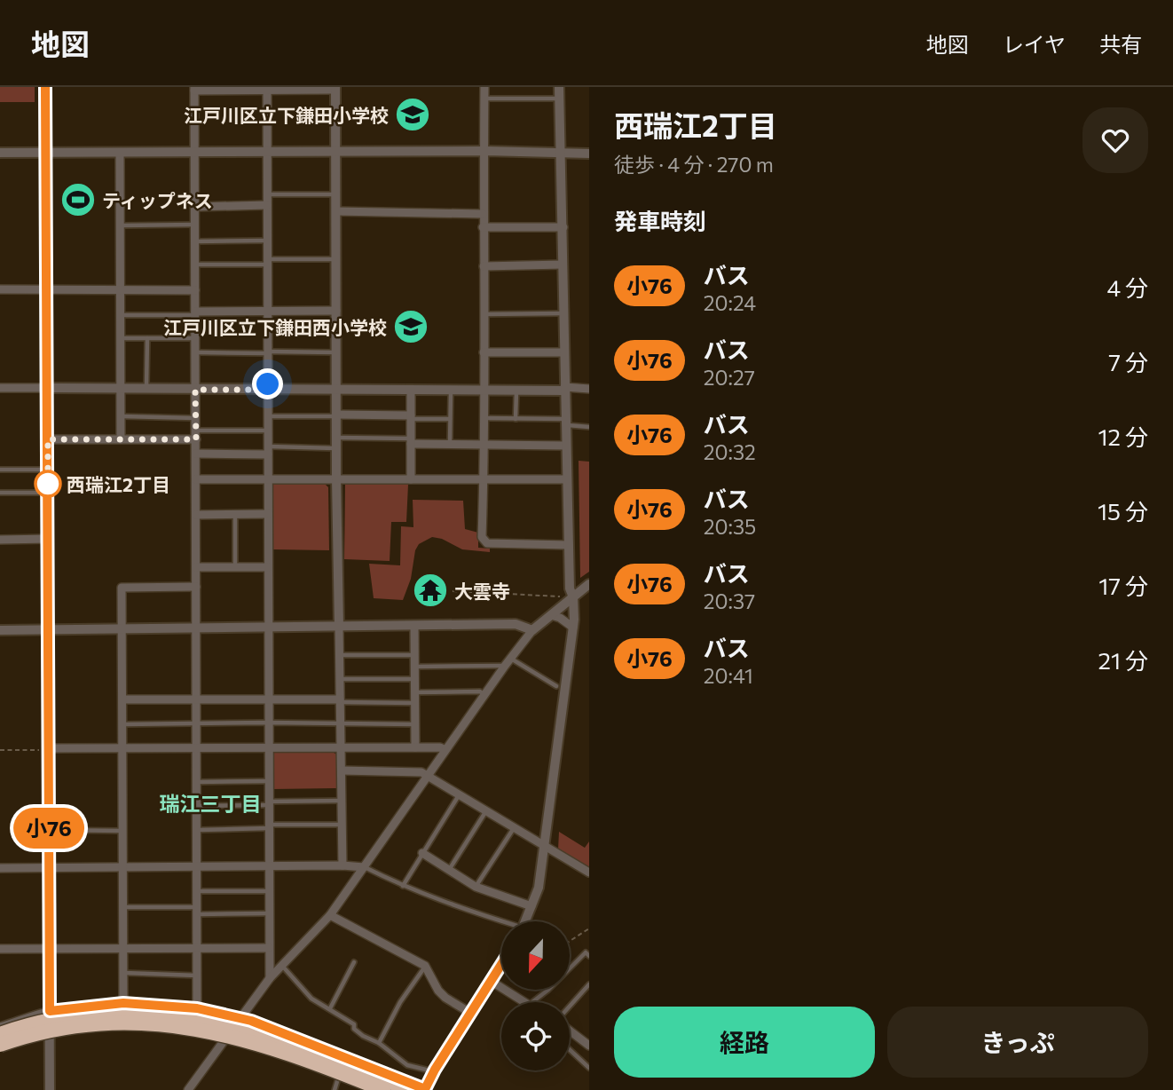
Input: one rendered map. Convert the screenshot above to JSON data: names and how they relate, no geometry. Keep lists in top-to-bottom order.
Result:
{
  "districts": ["瑞江三丁目"],
  "places": {
    "school or university": ["江戸川区立下鎌田小学校", "江戸川区立下鎌田西小学校"],
    "sports": ["ティップネス"],
    "other": ["西瑞江2丁目"],
    "temple": ["大雲寺"]
  },
  "lines": ["bus line 小76"],
  "north": "bottom",
  "page": {
    "header": "地図",
    "nav": ["地図", "レイヤ", "共有"],
    "on_map": "小76",
    "heading": [
      ["西瑞江2丁目", "徒歩 · 4 分 · 270 m"],
      "発車時刻"
    ],
    "list": [
      {
        "mark": "小76",
        "name": "バス",
        "note": "20:24",
        "value": "4 分"
      },
      {
        "mark": "小76",
        "name": "バス",
        "note": "20:27",
        "value": "7 分"
      },
      {
        "mark": "小76",
        "name": "バス",
        "note": "20:32",
        "value": "12 分"
      },
      {
        "mark": "小76",
        "name": "バス",
        "note": "20:35",
        "value": "15 分"
      },
      {
        "mark": "小76",
        "name": "バス",
        "note": "20:37",
        "value": "17 分"
      },
      {
        "mark": "小76",
        "name": "バス",
        "note": "20:41",
        "value": "21 分"
      }
    ],
    "buttons": ["経路", "きっぷ"]
  }
}
